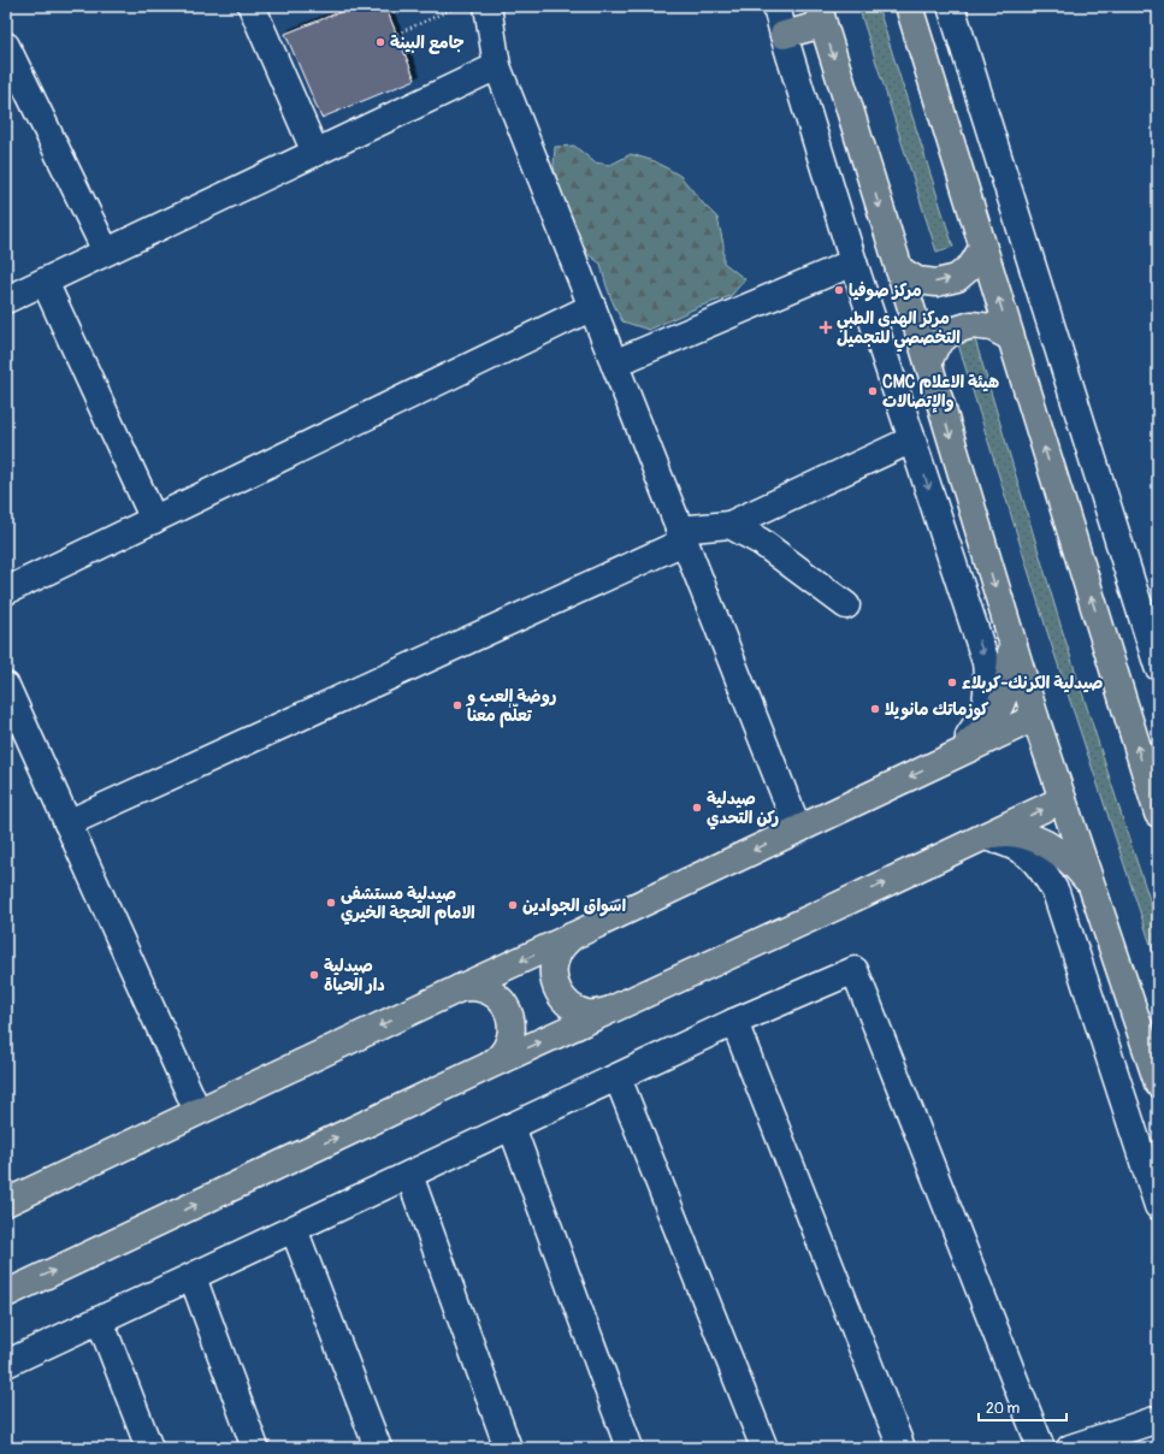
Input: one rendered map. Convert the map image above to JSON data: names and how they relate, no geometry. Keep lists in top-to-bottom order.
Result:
{
  "places": {
    "other": [
      "جامع البينة",
      "مركز صوفيا",
      "CMC هيئة الاعلام والإتصالات",
      "صيدلية الكرنك-كربلاء",
      "روضة إلعب و تعلّم معنا",
      "كوزماتك مانويلا",
      "صيدلية ركن التحدي",
      "صيدلية مستشفى الامام الحجة الخيري",
      "اسواق الجوادين",
      "صيدلية دار الحياة"
    ],
    "health": ["مركز الهدى الطبي التخصصي للتجميل"]
  },
  "scale_bar": "20 m"
}
